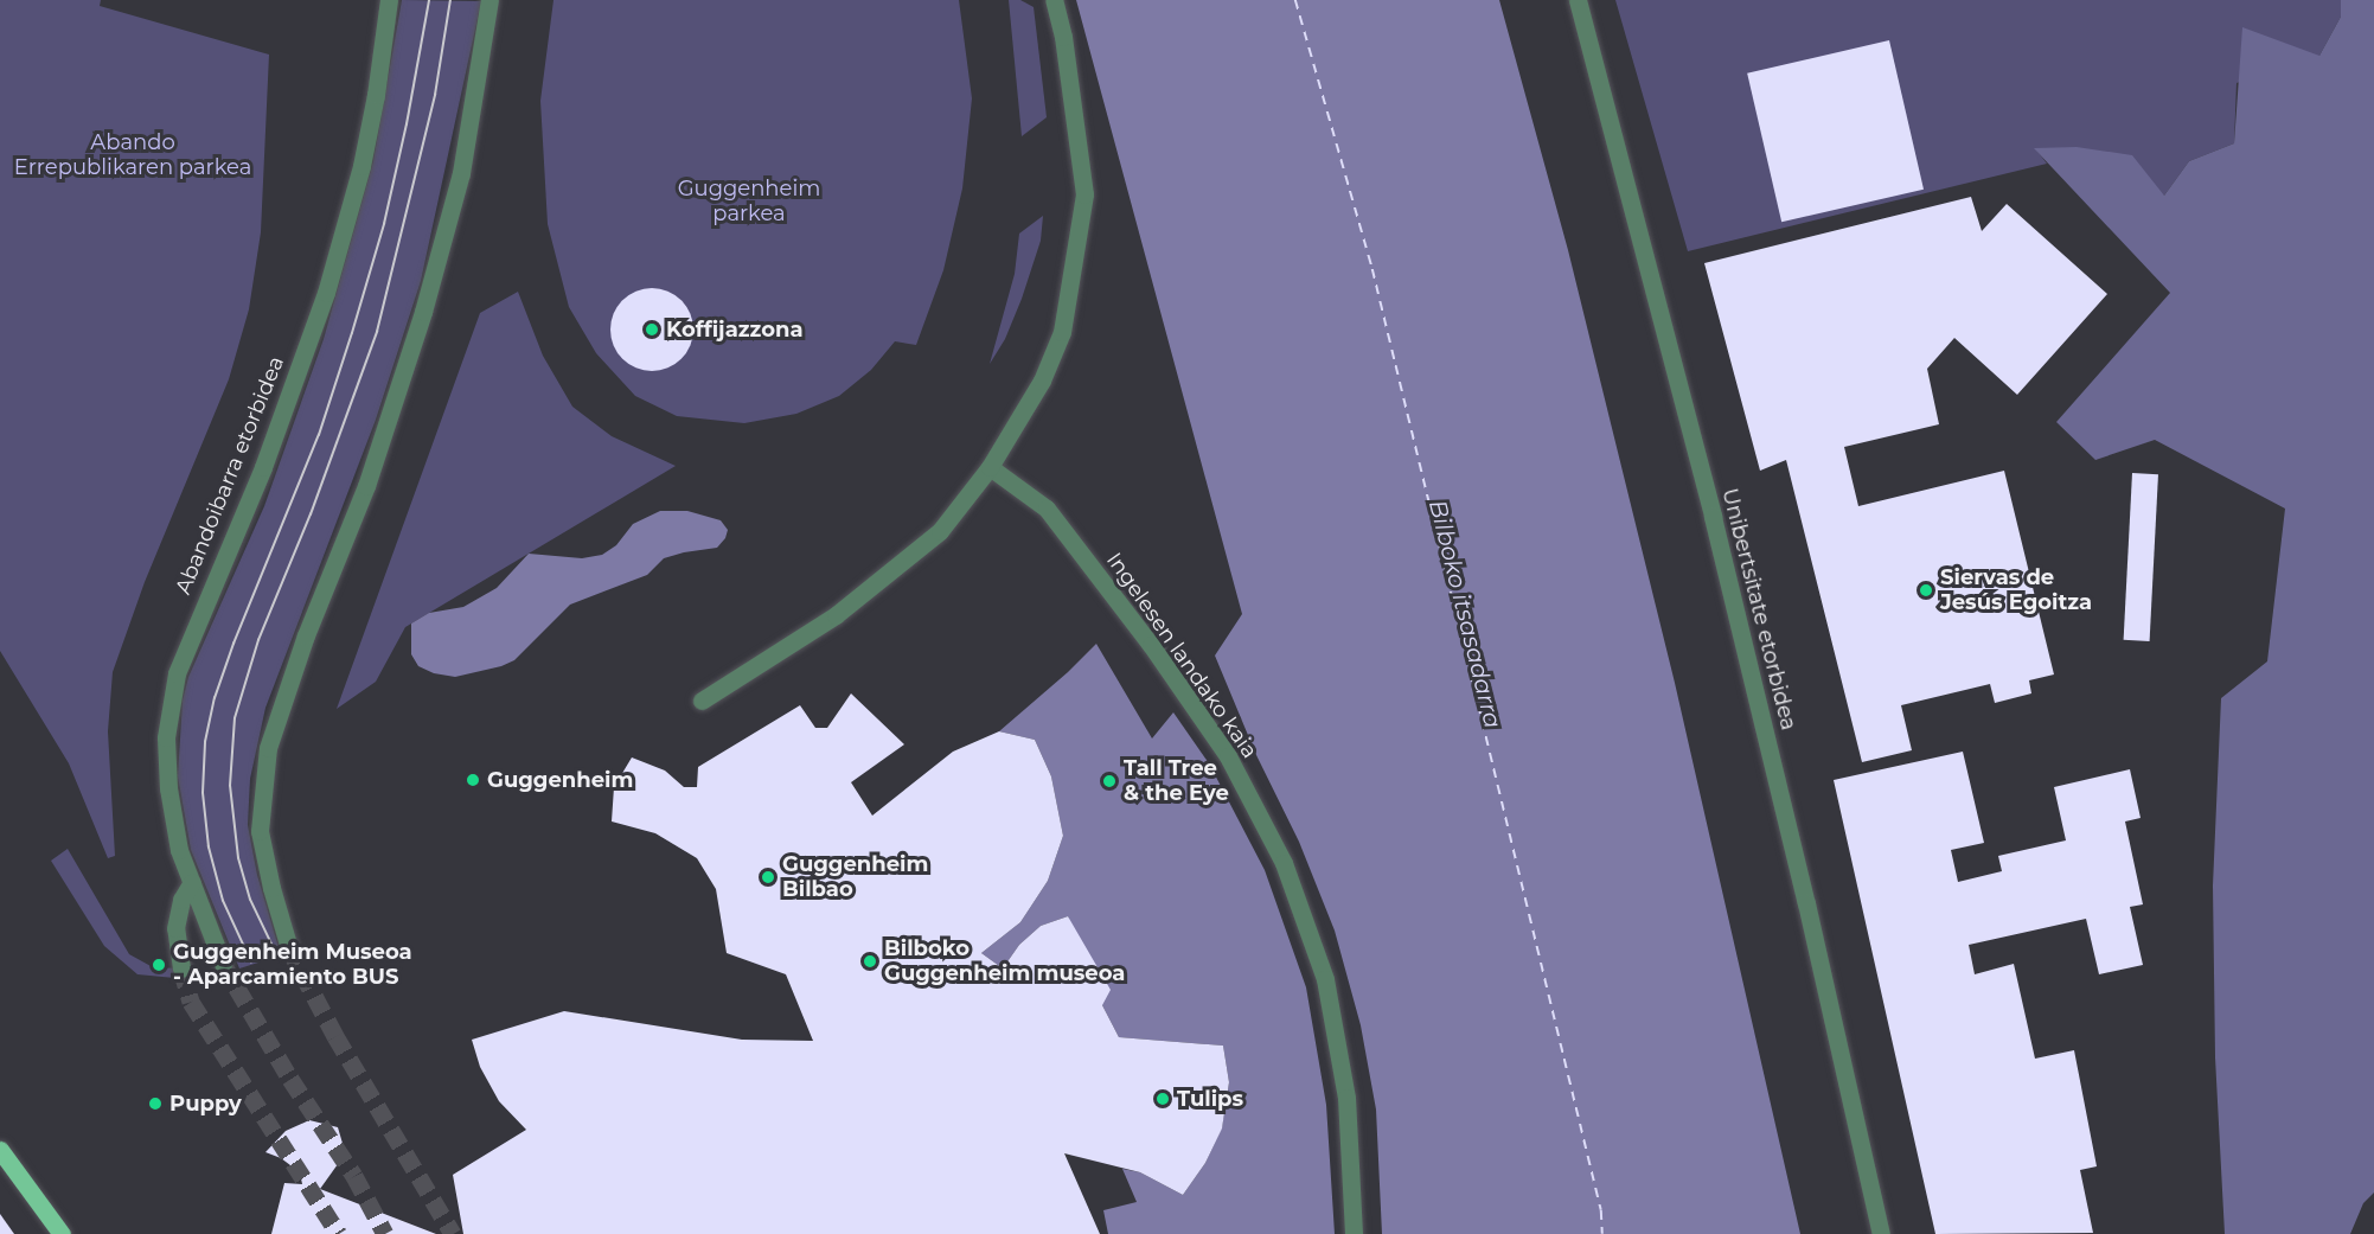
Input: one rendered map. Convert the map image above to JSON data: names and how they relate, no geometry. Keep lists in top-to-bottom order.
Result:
{
  "streets": {
    "street": ["Abandoibarra etorbidea", "Unibertsitate etorbidea", "Ingelesen landako kaia"]
  },
  "water": ["Bilboko itsasadarra"],
  "parks": ["Abando Errepublikaren parkea", "Guggenheim parkea"],
  "places": [
    "Koffijazzona",
    "Siervas de Jesús Egoitza",
    "Guggenheim",
    "Tall Tree & the Eye",
    "Guggenheim Bilbao",
    "Bilboko Guggenheim museoa",
    "Guggenheim Museoa - Aparcamiento BUS",
    "Tulips",
    "Puppy"
  ]
}
